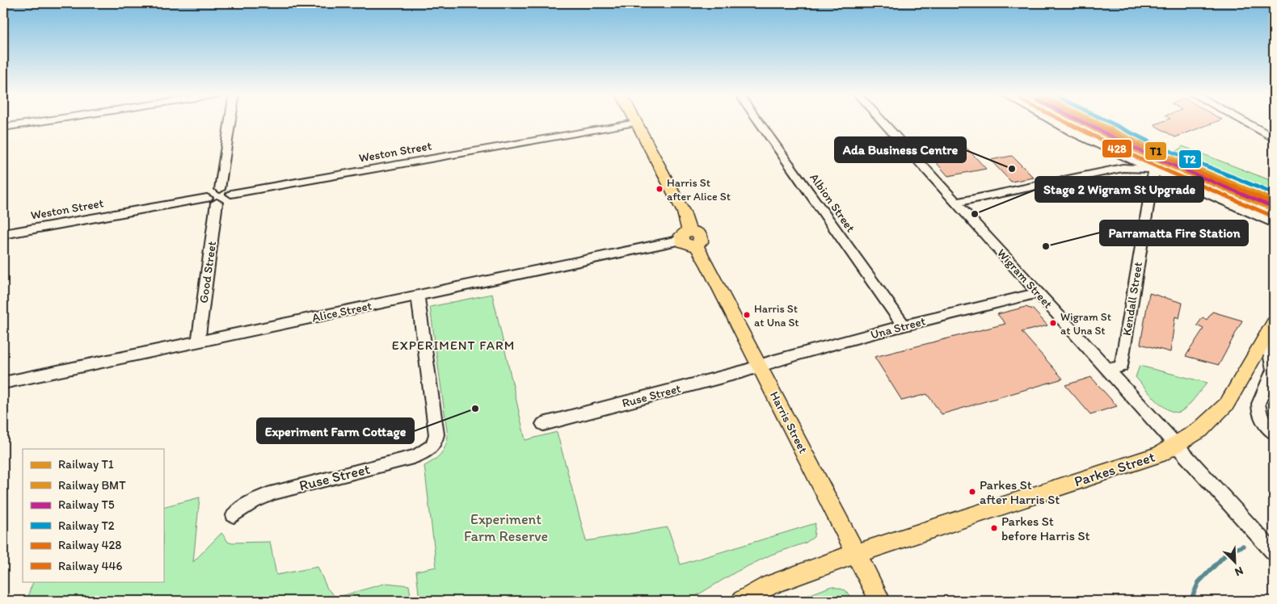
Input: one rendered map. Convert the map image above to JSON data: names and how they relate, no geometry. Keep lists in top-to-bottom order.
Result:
{
  "streets": {
    "main road": ["Harris Street", "Parkes Street"],
    "street": [
      "Weston Street",
      "Albion Street",
      "Good Street",
      "Wigram Street",
      "Kendall Street",
      "Alice Street",
      "Una Street",
      "Ruse Street"
    ]
  },
  "crossings": [
    ["Weston Street", "Good Street"],
    ["Albion Street", "Una Street"],
    ["Good Street", "Alice Street"],
    ["Wigram Street", "Kendall Street"],
    ["Wigram Street", "Una Street"],
    ["Wigram Street", "Parkes Street"],
    ["Alice Street", "Ruse Street"],
    ["Alice Street", "Harris Street"],
    ["Una Street", "Ruse Street"],
    ["Una Street", "Harris Street"],
    ["Ruse Street", "Harris Street"],
    ["Harris Street", "Parkes Street"]
  ],
  "districts": ["EXPERIMENT FARM"],
  "parks": ["Experiment Farm Reserve"],
  "places": [
    "Ada Business Centre",
    "Harris St after Alice St",
    "Stage 2 Wigram St Upgrade",
    "Parramatta Fire Station",
    "Harris St at Una St",
    "Wigram St at Una St",
    "Experiment Farm Cottage",
    "Parkes St after Harris St",
    "Parkes St before Harris St"
  ],
  "lines": [
    "rail line T1",
    "rail line BMT",
    "rail line T5",
    "rail line T2",
    "rail line 428",
    "rail line 446"
  ],
  "legend": [
    "Railway T1",
    "Railway BMT",
    "Railway T5",
    "Railway T2",
    "Railway 428",
    "Railway 446"
  ],
  "north": "bottom right"
}
